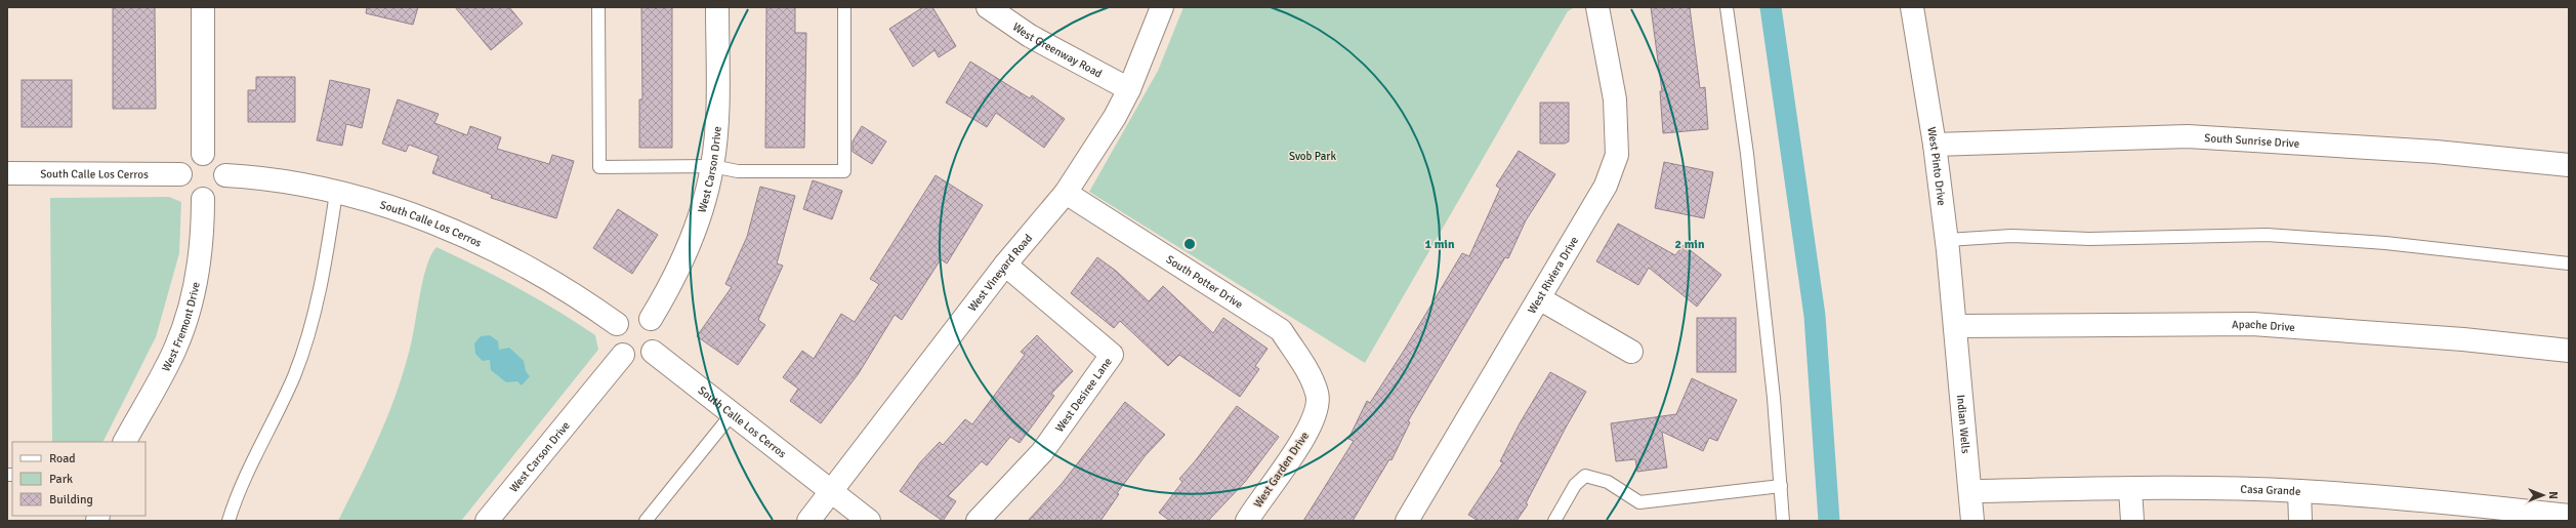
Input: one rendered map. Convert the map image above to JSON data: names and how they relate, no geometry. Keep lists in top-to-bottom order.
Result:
{
  "streets": {
    "street": [
      "West Greenway Road",
      "South Sunrise Drive",
      "West Pinto Drive",
      "West Carson Drive",
      "South Calle Los Cerros",
      "West Vineyard Road",
      "West Riviera Drive",
      "South Potter Drive",
      "West Fremont Drive",
      "Apache Drive",
      "West Desiree Lane",
      "Indian Wells",
      "West Garden Drive",
      "Casa Grande"
    ]
  },
  "crossings": [
    ["West Greenway Road", "West Vineyard Road"],
    ["South Sunrise Drive", "West Pinto Drive"],
    ["West Pinto Drive", "Apache Drive"],
    ["West Pinto Drive", "Indian Wells"],
    ["West Carson Drive", "South Calle Los Cerros"],
    ["South Calle Los Cerros", "West Vineyard Road"],
    ["South Calle Los Cerros", "West Fremont Drive"],
    ["West Vineyard Road", "South Potter Drive"],
    ["West Vineyard Road", "West Desiree Lane"],
    ["South Potter Drive", "West Garden Drive"],
    ["Apache Drive", "Indian Wells"],
    ["Indian Wells", "Casa Grande"]
  ],
  "parks": ["Svob Park"],
  "legend": ["Road", "Park", "Building"],
  "north": "right",
  "rings": ["1 min", "2 min"]
}
